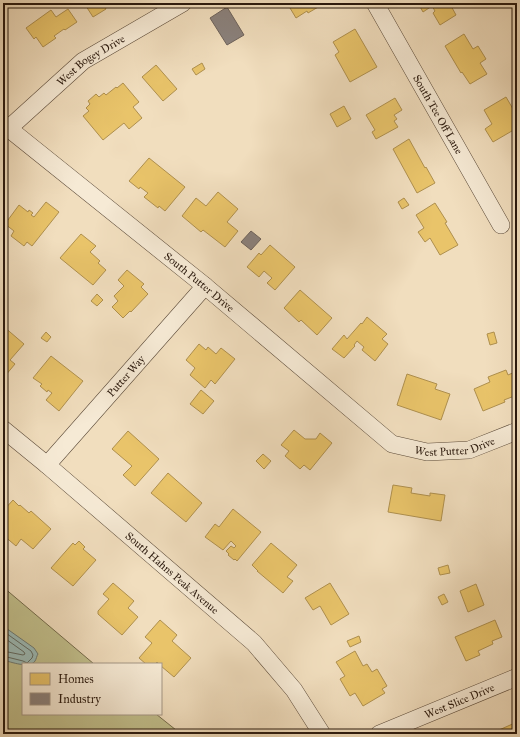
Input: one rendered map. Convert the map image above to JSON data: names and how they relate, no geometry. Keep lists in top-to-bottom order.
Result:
{
  "streets": {
    "street": [
      "West Bogey Drive",
      "South Tee Off Lane",
      "South Putter Drive",
      "Putter Way",
      "West Putter Drive",
      "South Hahns Peak Avenue",
      "West Slice Drive"
    ]
  },
  "crossings": [
    ["West Bogey Drive", "South Putter Drive"],
    ["South Putter Drive", "Putter Way"],
    ["South Putter Drive", "West Putter Drive"],
    ["Putter Way", "South Hahns Peak Avenue"]
  ],
  "legend": ["Homes", "Industry"]
}
